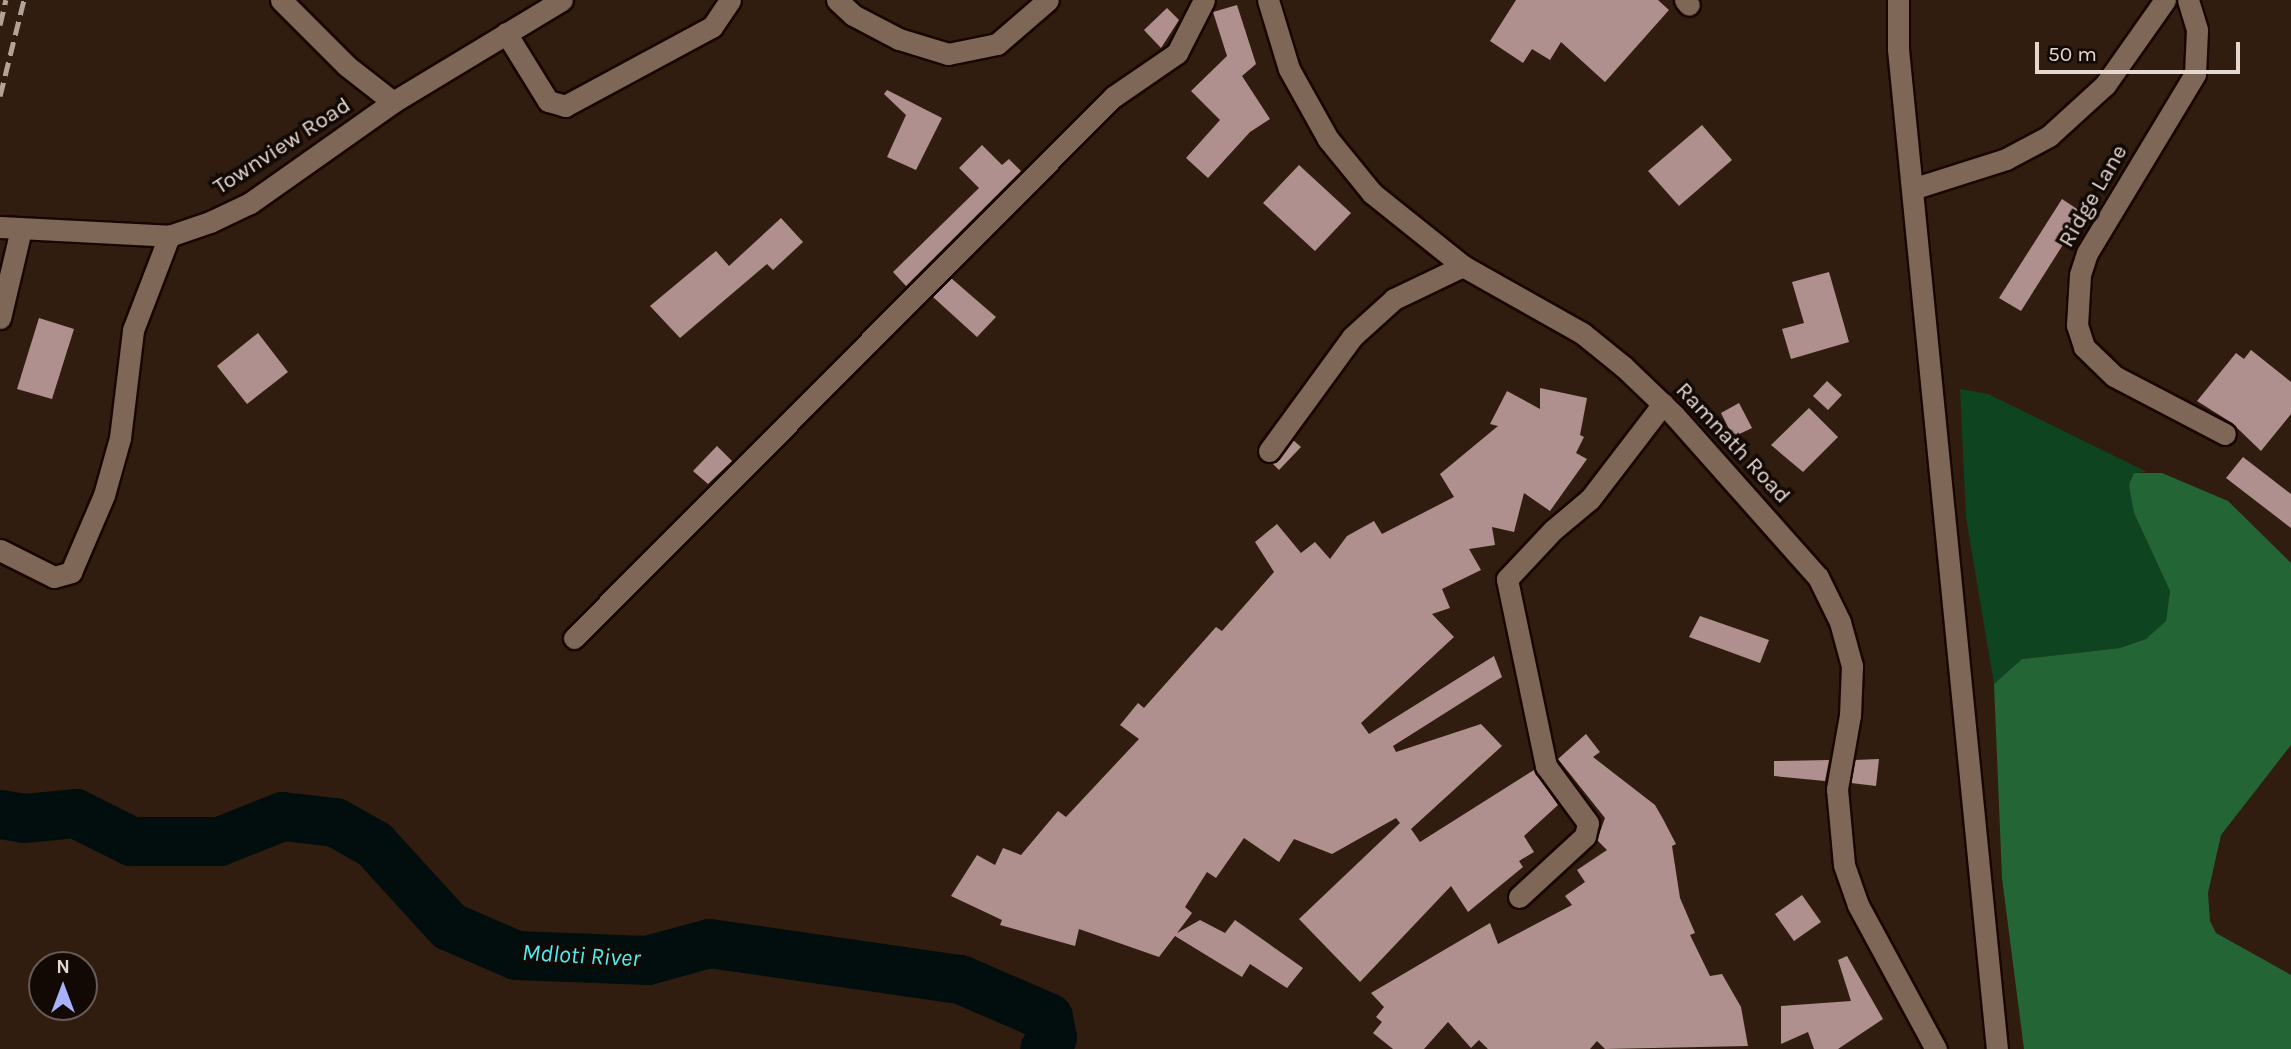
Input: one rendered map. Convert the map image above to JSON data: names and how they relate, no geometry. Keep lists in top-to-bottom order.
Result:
{
  "streets": {
    "street": ["Townview Road", "Ridge Lane", "Ramnath Road"]
  },
  "water": ["Mdloti River"],
  "scale_bar": "50 m",
  "north": "top"
}
